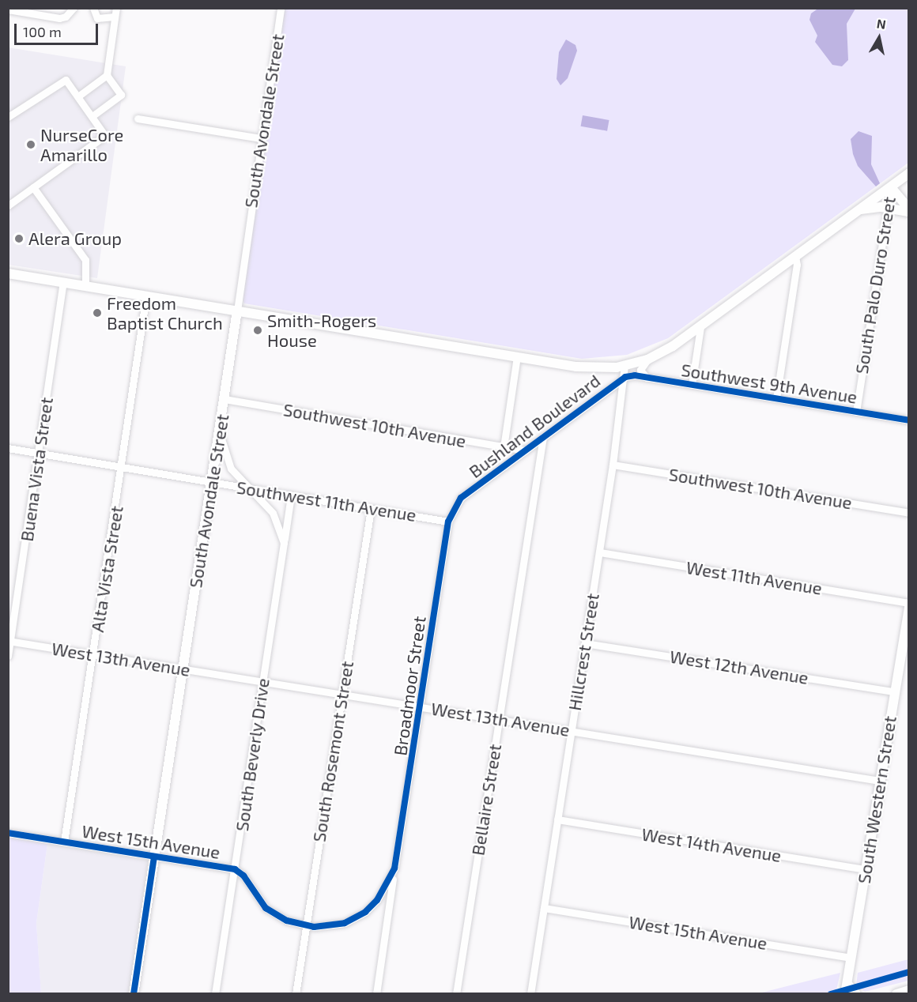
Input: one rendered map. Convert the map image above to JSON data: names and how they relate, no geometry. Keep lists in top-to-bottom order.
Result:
{
  "streets": {
    "main road": [
      "South Avondale Street",
      "Southwest 9th Avenue",
      "Bushland Boulevard",
      "South Western Street"
    ],
    "street": [
      "South Palo Duro Street",
      "Southwest 10th Avenue",
      "Buena Vista Street",
      "Southwest 11th Avenue",
      "Alta Vista Street",
      "West 11th Avenue",
      "Hillcrest Street",
      "West 13th Avenue",
      "West 12th Avenue",
      "Broadmoor Street",
      "South Rosemont Street",
      "South Beverly Drive",
      "Bellaire Street",
      "West 15th Avenue",
      "West 14th Avenue"
    ]
  },
  "crossings": [
    ["South Avondale Street", "Southwest 9th Avenue"],
    ["South Avondale Street", "Southwest 10th Avenue"],
    ["South Avondale Street", "Southwest 11th Avenue"],
    ["South Avondale Street", "West 13th Avenue"],
    ["South Avondale Street", "South Beverly Drive"],
    ["South Avondale Street", "West 15th Avenue"],
    ["South Palo Duro Street", "Southwest 9th Avenue"],
    ["South Palo Duro Street", "Bushland Boulevard"],
    ["Southwest 9th Avenue", "Bushland Boulevard"],
    ["Southwest 9th Avenue", "Buena Vista Street"],
    ["Southwest 9th Avenue", "Alta Vista Street"],
    ["Southwest 9th Avenue", "Hillcrest Street"],
    ["Southwest 10th Avenue", "Bushland Boulevard"],
    ["Southwest 10th Avenue", "Hillcrest Street"],
    ["Bushland Boulevard", "Hillcrest Street"],
    ["Bushland Boulevard", "Broadmoor Street"],
    ["Bushland Boulevard", "Bellaire Street"],
    ["Buena Vista Street", "Southwest 11th Avenue"],
    ["Buena Vista Street", "West 13th Avenue"],
    ["Southwest 11th Avenue", "Alta Vista Street"],
    ["Southwest 11th Avenue", "Broadmoor Street"],
    ["Southwest 11th Avenue", "South Rosemont Street"],
    ["Southwest 11th Avenue", "South Beverly Drive"],
    ["Alta Vista Street", "West 13th Avenue"],
    ["Alta Vista Street", "West 15th Avenue"],
    ["West 11th Avenue", "Hillcrest Street"],
    ["West 11th Avenue", "South Western Street"],
    ["Hillcrest Street", "West 13th Avenue"],
    ["Hillcrest Street", "West 12th Avenue"],
    ["Hillcrest Street", "West 15th Avenue"],
    ["Hillcrest Street", "West 14th Avenue"],
    ["West 13th Avenue", "Broadmoor Street"],
    ["West 13th Avenue", "South Rosemont Street"],
    ["West 13th Avenue", "South Beverly Drive"],
    ["West 13th Avenue", "Bellaire Street"],
    ["West 13th Avenue", "South Western Street"],
    ["West 12th Avenue", "South Western Street"],
    ["Broadmoor Street", "West 15th Avenue"],
    ["South Rosemont Street", "West 15th Avenue"],
    ["South Beverly Drive", "West 15th Avenue"],
    ["South Western Street", "West 15th Avenue"],
    ["South Western Street", "West 14th Avenue"]
  ],
  "places": [
    "NurseCore Amarillo",
    "Alera Group",
    "Freedom Baptist Church",
    "Smith-Rogers House"
  ],
  "scale_bar": "100 m",
  "north": "top"
}
